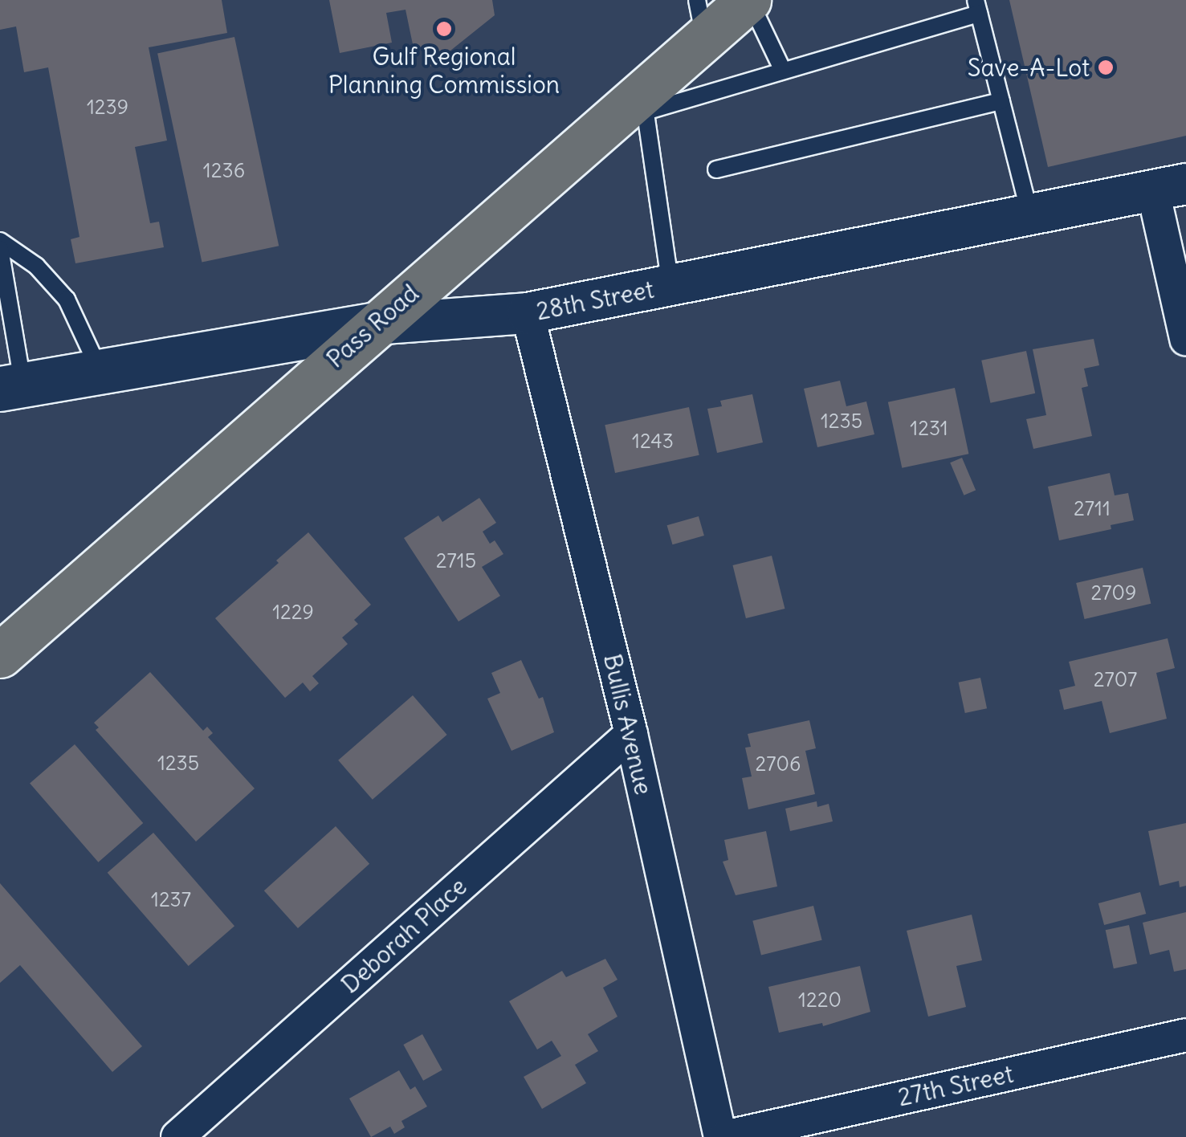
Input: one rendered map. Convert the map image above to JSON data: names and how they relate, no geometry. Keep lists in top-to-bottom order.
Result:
{
  "streets": {
    "main road": ["28th Street", "Pass Road"],
    "street": ["Bullis Avenue", "Deborah Place", "27th Street"]
  },
  "crossings": [
    ["28th Street", "Pass Road"],
    ["28th Street", "Bullis Avenue"],
    ["Bullis Avenue", "Deborah Place"],
    ["Bullis Avenue", "27th Street"]
  ],
  "places": ["Gulf Regional Planning Commission", "Save-A-Lot"],
  "house_numbers": [
    "1239",
    "1236",
    "1235",
    "1231",
    "1243",
    "2711",
    "2715",
    "2709",
    "1229",
    "2707",
    "1235",
    "2706",
    "1237",
    "1220"
  ]
}
